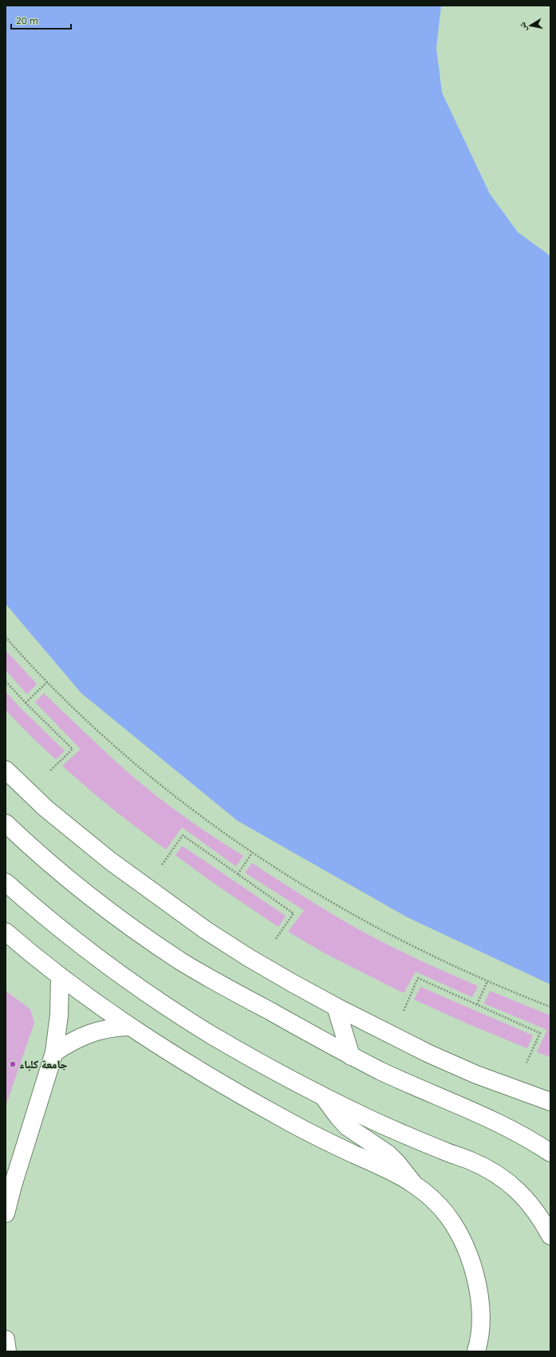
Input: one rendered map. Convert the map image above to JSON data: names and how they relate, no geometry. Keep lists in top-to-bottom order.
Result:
{
  "places": ["جامعة كلباء"],
  "scale_bar": "20 m",
  "north": "left"
}
